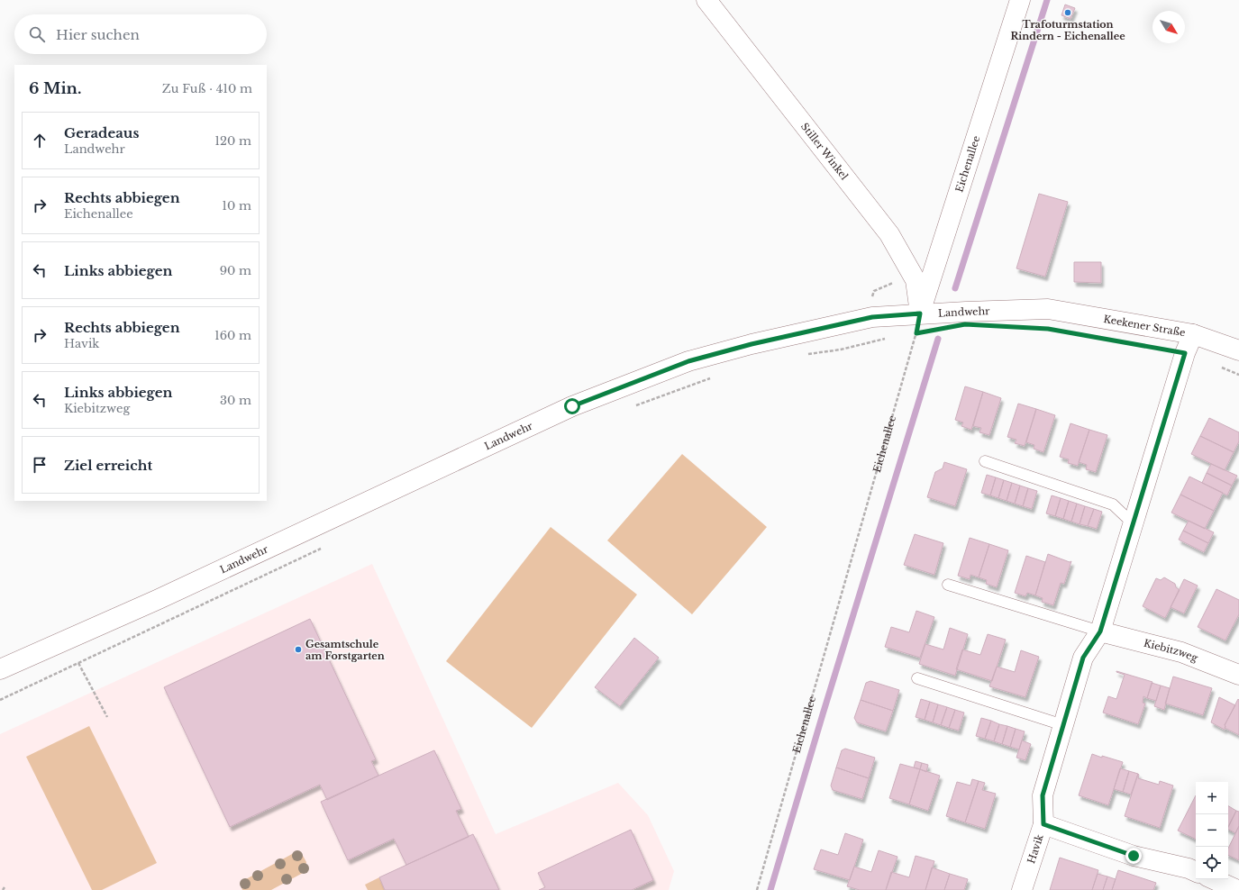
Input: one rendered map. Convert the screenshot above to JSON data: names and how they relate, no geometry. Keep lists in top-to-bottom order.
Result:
{
  "streets": {
    "street": [
      "Stiller Winkel",
      "Eichenallee",
      "Landwehr",
      "Keekener Straße",
      "Kiebitzweg",
      "Havik"
    ]
  },
  "crossings": [
    ["Stiller Winkel", "Eichenallee"],
    ["Stiller Winkel", "Landwehr"],
    ["Eichenallee", "Landwehr"],
    ["Landwehr", "Keekener Straße"],
    ["Keekener Straße", "Havik"],
    ["Kiebitzweg", "Havik"]
  ],
  "places": ["Trafoturmstation Rindern - Eichenallee", "Gesamtschule am Forstgarten"],
  "north": "bottom right",
  "page": {
    "search": "Hier suchen",
    "heading": ["6 Min.", "Zu Fuß · 410 m"],
    "list": [
      ["Geradeaus", "Landwehr", "120 m"],
      ["Rechts abbiegen", "Eichenallee", "10 m"],
      ["Links abbiegen", "90 m"],
      ["Rechts abbiegen", "Havik", "160 m"],
      ["Links abbiegen", "Kiebitzweg", "30 m"],
      "Ziel erreicht"
    ],
    "map_buttons": ["+", "−"]
  }
}
